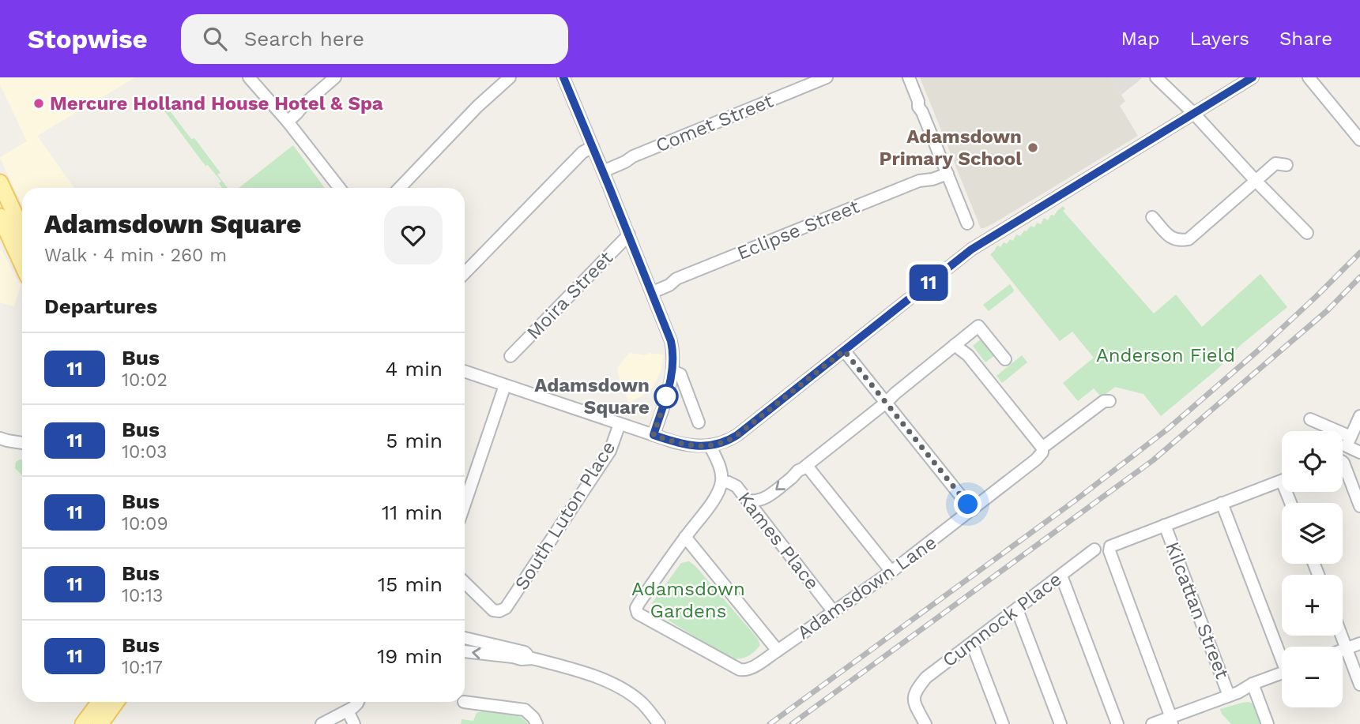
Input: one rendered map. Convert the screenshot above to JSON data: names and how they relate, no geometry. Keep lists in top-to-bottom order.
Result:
{
  "streets": {
    "street": [
      "Comet Street",
      "Eclipse Street",
      "Moira Street",
      "South Luton Place",
      "Kames Place",
      "Adamsdown Lane",
      "Kilcattan Street",
      "Cumnock Place"
    ]
  },
  "crossings": [
    ["Kames Place", "Adamsdown Lane"]
  ],
  "parks": ["Anderson Field", "Adamsdown Gardens"],
  "places": ["Mercure Holland House Hotel & Spa", "Adamsdown Primary School", "Adamsdown Square"],
  "lines": ["bus line 11"],
  "page": {
    "header": "Stopwise",
    "search": "Search here",
    "nav": ["Map", "Layers", "Share"],
    "on_map": "11",
    "heading": [
      ["Adamsdown Square", "Walk · 4 min · 260 m"],
      "Departures"
    ],
    "list": [
      {
        "mark": "11",
        "name": "Bus",
        "note": "10:02",
        "value": "4 min"
      },
      {
        "mark": "11",
        "name": "Bus",
        "note": "10:03",
        "value": "5 min"
      },
      {
        "mark": "11",
        "name": "Bus",
        "note": "10:09",
        "value": "11 min"
      },
      {
        "mark": "11",
        "name": "Bus",
        "note": "10:13",
        "value": "15 min"
      },
      {
        "mark": "11",
        "name": "Bus",
        "note": "10:17",
        "value": "19 min"
      }
    ],
    "map_buttons": ["+", "−"]
  }
}
